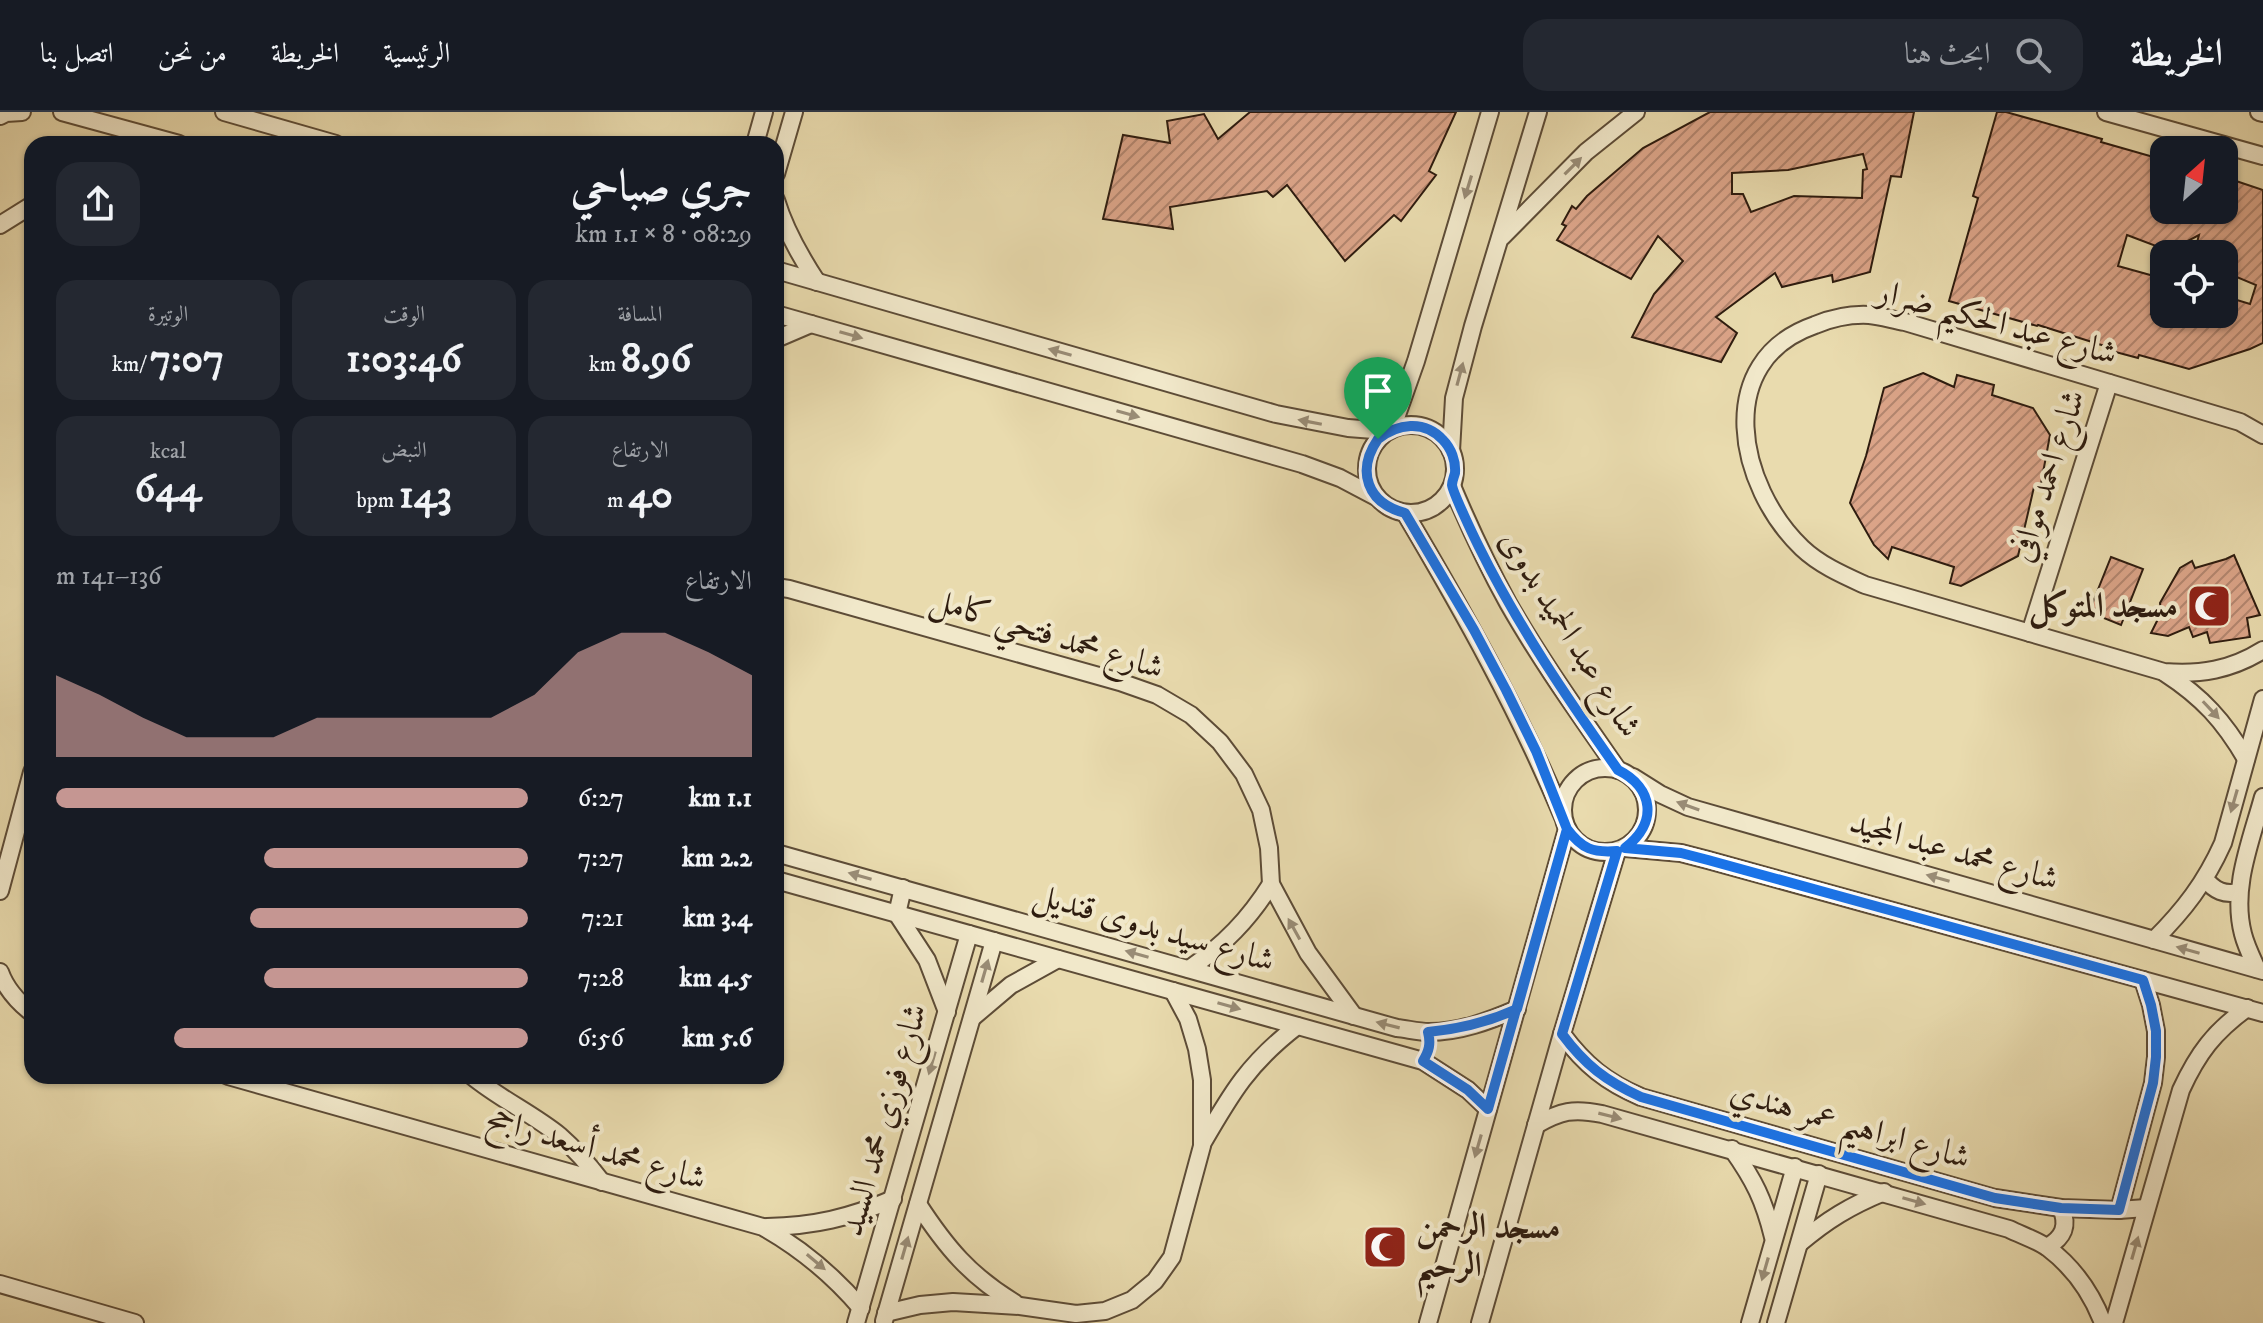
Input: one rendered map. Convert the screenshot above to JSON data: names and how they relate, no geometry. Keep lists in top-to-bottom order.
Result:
{
  "streets": {
    "street": [
      "شارع عبد الحكيم ضرار",
      "شارع احمد موافي",
      "شارع محمد فتحي كامل",
      "شارع عبد الحميد بدوى",
      "شارع محمد عبد المجيد",
      "شارع سيد بدوى قنديل",
      "شارع فوزي محمد السيد",
      "شارع ابراهيم عمر هندي",
      "شارع محمد أسعد راجح"
    ]
  },
  "crossings": [
    ["شارع عبد الحكيم ضرار", "شارع احمد موافي"],
    ["شارع محمد فتحي كامل", "شارع سيد بدوى قنديل"],
    ["شارع عبد الحميد بدوى", "شارع محمد عبد المجيد"],
    ["شارع سيد بدوى قنديل", "شارع فوزي محمد السيد"],
    ["شارع فوزي محمد السيد", "شارع محمد أسعد راجح"]
  ],
  "places": {
    "mosque": ["مسجد المتوكل", "مسجد الرحمن الرحيم"]
  },
  "north": "top right",
  "page": {
    "header": "الخريطة",
    "search": "ابحث هنا",
    "nav": [
      "الرئيسية",
      "الخريطة",
      "من نحن",
      "اتصل بنا"
    ],
    "heading": ["جري صباحي", "08:29 · 8 × 1.1 km"],
    "stats": [
      ["المسافة", "8.96 km"],
      ["الوقت", "1:03:46"],
      ["الوتيرة", "7:07 /km"],
      ["الارتفاع", "40 m"],
      ["النبض", "143 bpm"],
      ["kcal", "644"]
    ],
    "chart": ["الارتفاع", "136–141 m"],
    "list": [
      {
        "name": "1.1 km",
        "note": "6:27"
      },
      {
        "name": "2.2 km",
        "note": "7:27"
      },
      {
        "name": "3.4 km",
        "note": "7:21"
      },
      {
        "name": "4.5 km",
        "note": "7:28"
      },
      {
        "name": "5.6 km",
        "note": "6:56"
      }
    ]
  }
}
